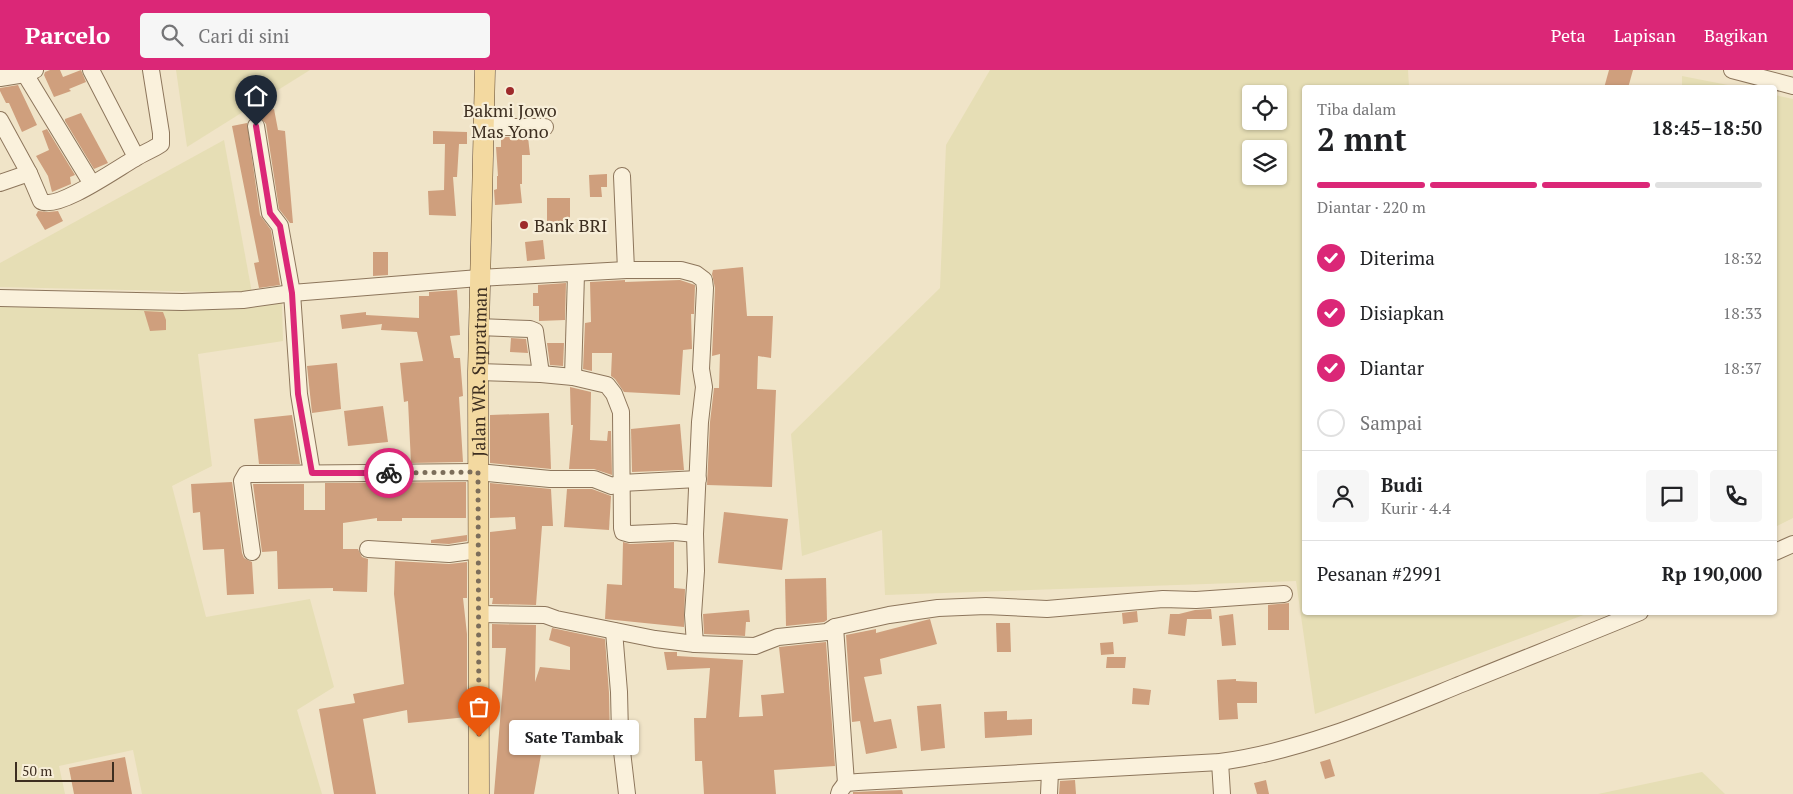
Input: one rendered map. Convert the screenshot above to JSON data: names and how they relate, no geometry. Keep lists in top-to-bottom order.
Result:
{
  "streets": {
    "main road": ["Jalan WR. Supratman"]
  },
  "places": ["Bakmi Jowo Mas Yono", "Bank BRI", "Sate Tambak"],
  "scale_bar": "50 m",
  "page": {
    "header": "Parcelo",
    "search": "Cari di sini",
    "nav": ["Peta", "Lapisan", "Bagikan"],
    "heading": ["2 mnt", "Tiba dalam", "18:45–18:50"],
    "panel": [
      "Budi",
      "Kurir · 4.4",
      "Pesanan #2991",
      "Rp 190,000"
    ],
    "bar": "Diantar · 220 m",
    "list": [
      ["Diterima", "18:32"],
      ["Disiapkan", "18:33"],
      ["Diantar", "18:37"],
      "Sampai"
    ],
    "bubble": "Sate Tambak",
    "scale": "50 m"
  }
}
